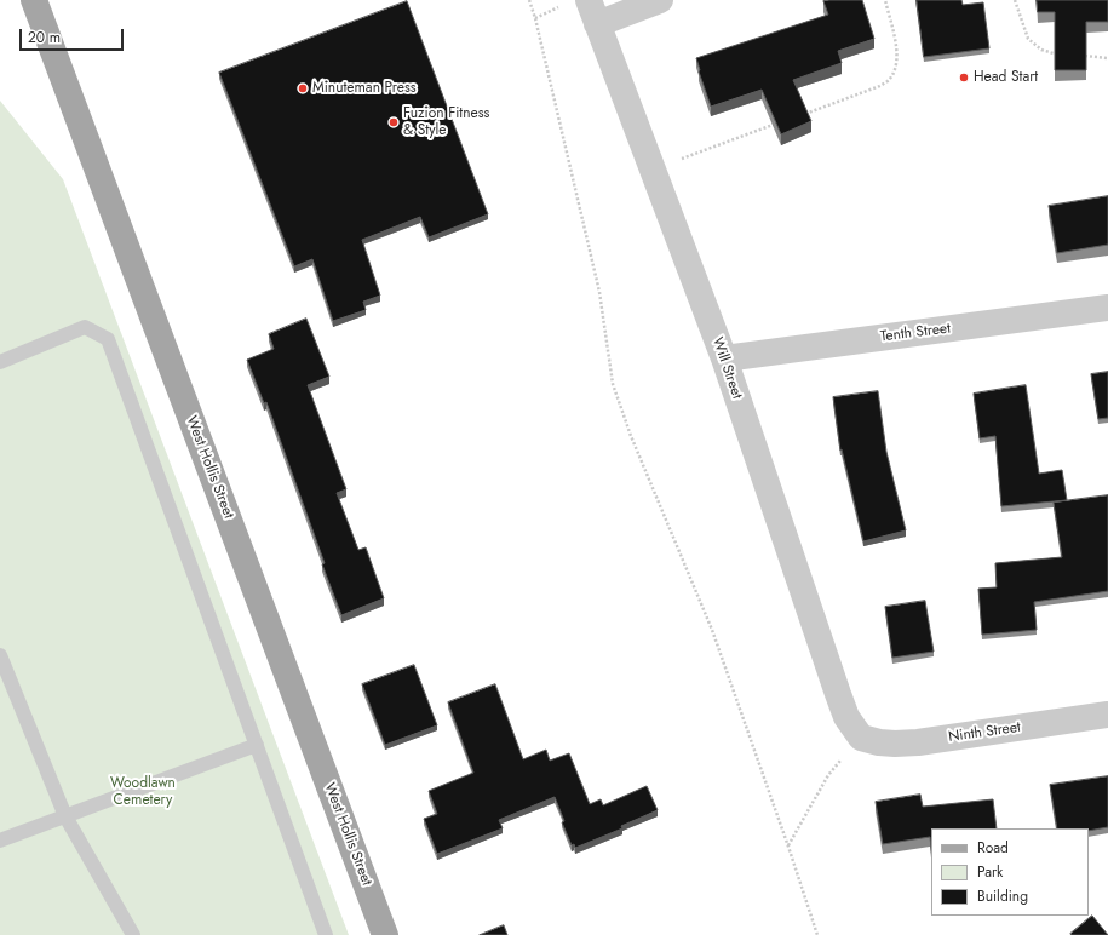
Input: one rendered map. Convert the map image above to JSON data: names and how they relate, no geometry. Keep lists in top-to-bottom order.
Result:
{
  "streets": {
    "main road": ["West Hollis Street"],
    "street": ["Tenth Street", "Will Street", "Ninth Street"]
  },
  "crossings": [
    ["Tenth Street", "Will Street"],
    ["Will Street", "Ninth Street"]
  ],
  "parks": ["Woodlawn Cemetery"],
  "places": ["Head Start", "Minuteman Press", "Fuzion Fitness & Style"],
  "legend": ["Road", "Park", "Building"],
  "scale_bar": "20 m"
}
